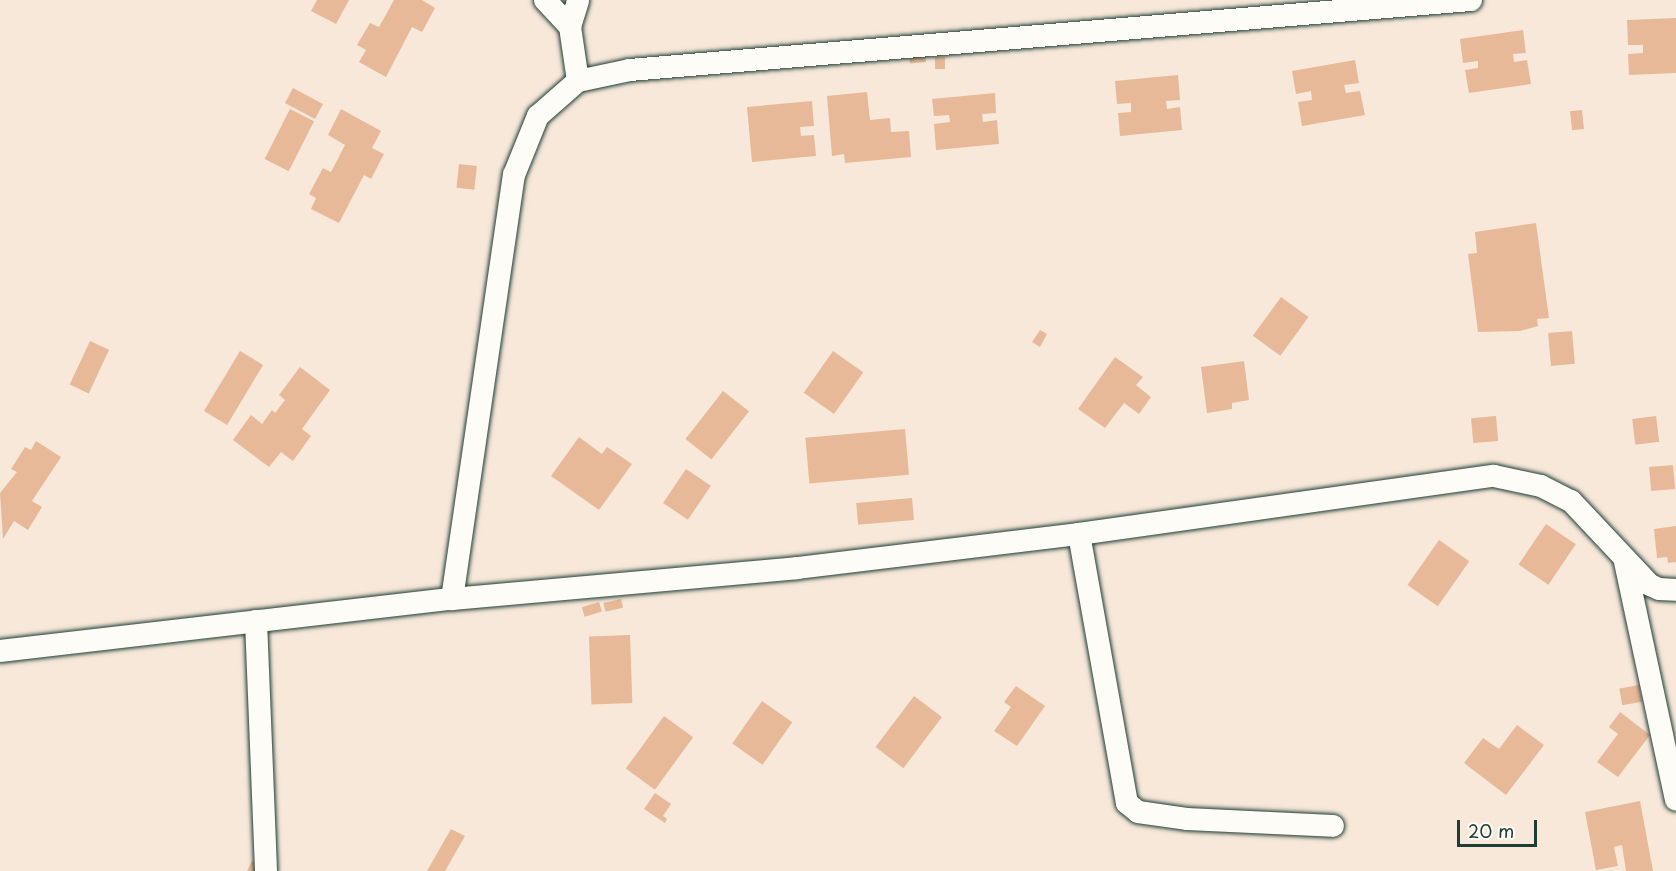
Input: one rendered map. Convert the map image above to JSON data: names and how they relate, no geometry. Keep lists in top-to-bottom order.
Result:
{
  "scale_bar": "20 m"
}
